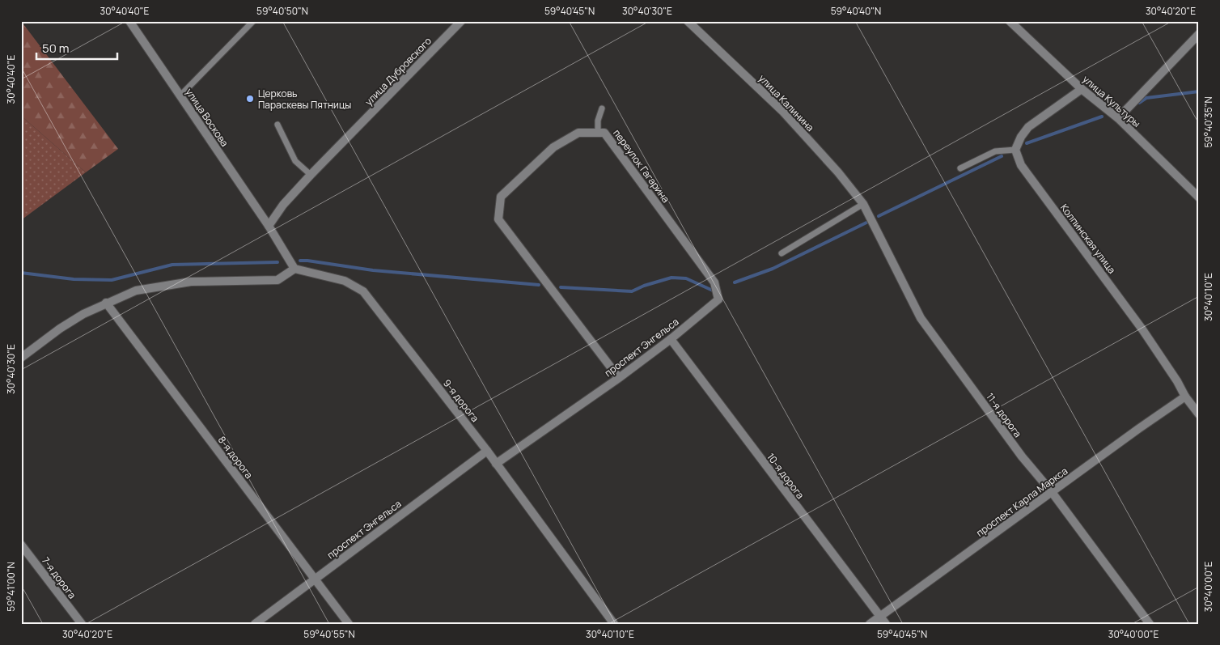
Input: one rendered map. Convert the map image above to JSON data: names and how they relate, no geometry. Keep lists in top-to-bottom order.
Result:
{
  "streets": {
    "street": [
      "улица Дубровского",
      "улица Культуры",
      "улица Калинина",
      "улица Воскова",
      "переулок Гагарина",
      "Колпинская улица",
      "проспект Энгельса",
      "9-я дорога",
      "11-я дорога",
      "8-я дорога",
      "10-я дорога",
      "проспект Карла Маркса",
      "7-я дорога"
    ]
  },
  "crossings": [
    ["улица Дубровского", "улица Воскова"],
    ["улица Калинина", "11-я дорога"],
    ["переулок Гагарина", "проспект Энгельса"],
    ["Колпинская улица", "проспект Карла Маркса"],
    ["проспект Энгельса", "9-я дорога"],
    ["проспект Энгельса", "8-я дорога"],
    ["проспект Энгельса", "10-я дорога"],
    ["11-я дорога", "проспект Карла Маркса"],
    ["10-я дорога", "проспект Карла Маркса"]
  ],
  "places": ["Церковь Параскевы Пятницы"],
  "scale_bar": "50 m",
  "coordinates": [
    "30°40'40\"E",
    "59°40'50\"N",
    "59°40'45\"N",
    "30°40'30\"E",
    "59°40'40\"N",
    "30°40'20\"E",
    "59°40'35\"N",
    "30°40'10\"E",
    "59°41'00\"N",
    "30°40'00\"E",
    "59°40'55\"N"
  ]
}
